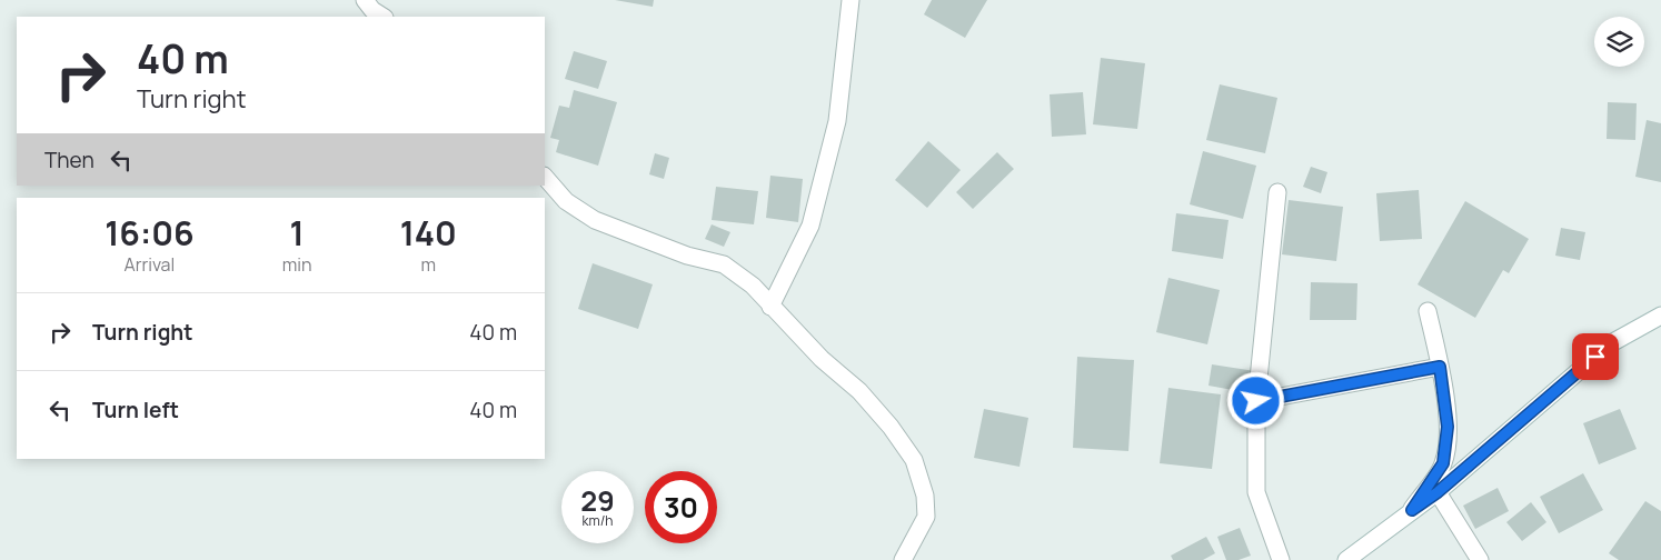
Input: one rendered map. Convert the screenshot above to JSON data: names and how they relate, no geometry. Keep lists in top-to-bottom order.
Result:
{
  "page": {
    "turn": ["40 m", "Turn right"],
    "then": "Then",
    "eta": [
      "16:06",
      "Arrival",
      "1",
      "min",
      "140",
      "m"
    ],
    "list": [
      {
        "name": "Turn right",
        "value": "40 m"
      },
      {
        "name": "Turn left",
        "value": "40 m"
      }
    ],
    "speed": "29 km/h",
    "limit": "30"
  }
}
